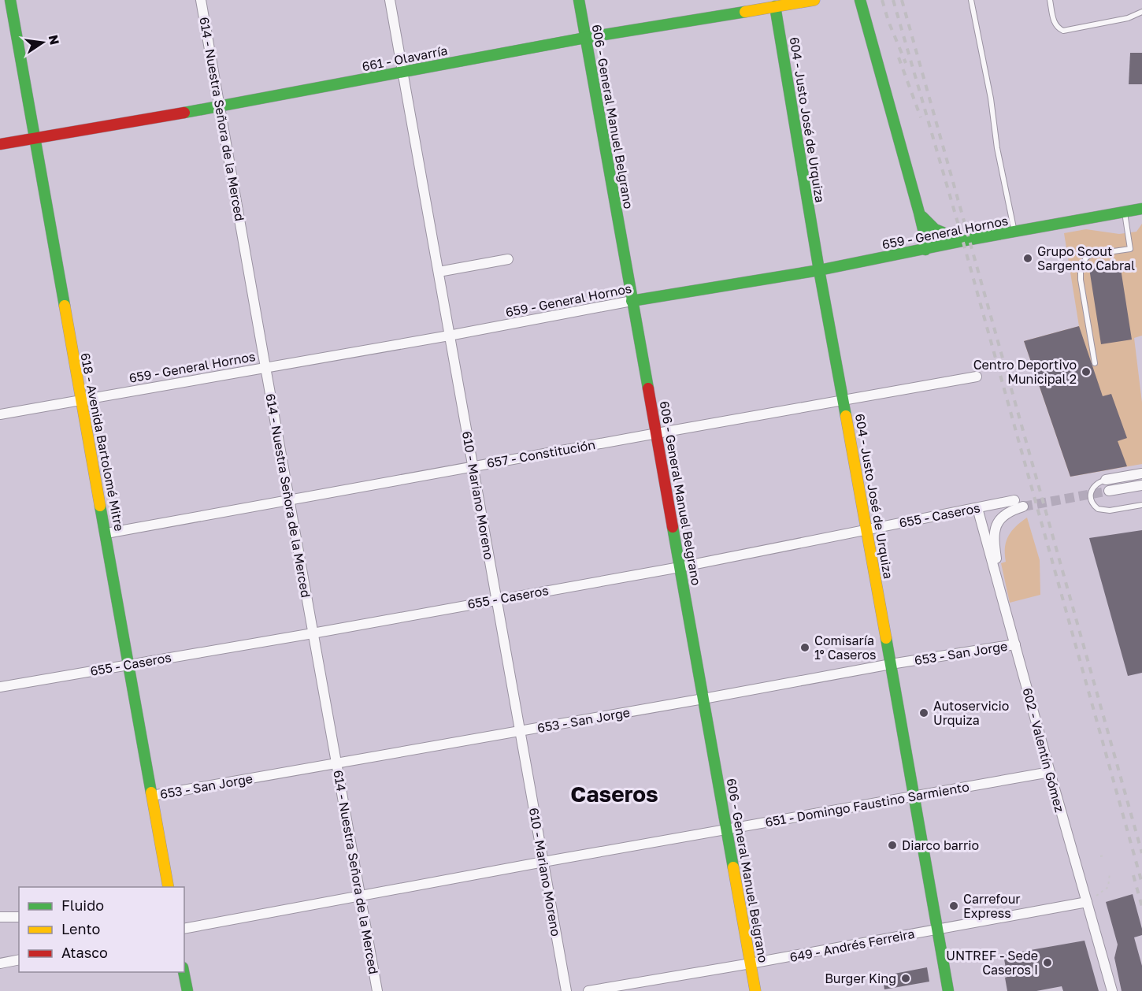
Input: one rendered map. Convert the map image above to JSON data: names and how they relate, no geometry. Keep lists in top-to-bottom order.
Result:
{
  "streets": {
    "street": [
      "661 - Olavarría",
      "606 - General Manuel Belgrano",
      "614 - Nuestra Señora de la Merced",
      "604 - Justo José de Urquiza",
      "659 - General Hornos",
      "618 - Avenida Bartolomé Mitre",
      "657 - Constitución",
      "610 - Mariano Moreno",
      "655 - Caseros",
      "653 - San Jorge",
      "602 - Valentín Gómez",
      "651 - Domingo Faustino Sarmiento",
      "649 - Andrés Ferreira"
    ]
  },
  "crossings": [
    ["661 - Olavarría", "606 - General Manuel Belgrano"],
    ["661 - Olavarría", "614 - Nuestra Señora de la Merced"],
    ["661 - Olavarría", "604 - Justo José de Urquiza"],
    ["661 - Olavarría", "618 - Avenida Bartolomé Mitre"],
    ["661 - Olavarría", "610 - Mariano Moreno"],
    ["606 - General Manuel Belgrano", "659 - General Hornos"],
    ["606 - General Manuel Belgrano", "657 - Constitución"],
    ["606 - General Manuel Belgrano", "655 - Caseros"],
    ["606 - General Manuel Belgrano", "653 - San Jorge"],
    ["606 - General Manuel Belgrano", "651 - Domingo Faustino Sarmiento"],
    ["606 - General Manuel Belgrano", "649 - Andrés Ferreira"],
    ["614 - Nuestra Señora de la Merced", "659 - General Hornos"],
    ["614 - Nuestra Señora de la Merced", "657 - Constitución"],
    ["614 - Nuestra Señora de la Merced", "655 - Caseros"],
    ["614 - Nuestra Señora de la Merced", "653 - San Jorge"],
    ["614 - Nuestra Señora de la Merced", "651 - Domingo Faustino Sarmiento"],
    ["604 - Justo José de Urquiza", "659 - General Hornos"],
    ["604 - Justo José de Urquiza", "657 - Constitución"],
    ["604 - Justo José de Urquiza", "655 - Caseros"],
    ["604 - Justo José de Urquiza", "653 - San Jorge"],
    ["604 - Justo José de Urquiza", "651 - Domingo Faustino Sarmiento"],
    ["604 - Justo José de Urquiza", "649 - Andrés Ferreira"],
    ["659 - General Hornos", "618 - Avenida Bartolomé Mitre"],
    ["659 - General Hornos", "610 - Mariano Moreno"],
    ["618 - Avenida Bartolomé Mitre", "657 - Constitución"],
    ["618 - Avenida Bartolomé Mitre", "655 - Caseros"],
    ["618 - Avenida Bartolomé Mitre", "653 - San Jorge"],
    ["657 - Constitución", "610 - Mariano Moreno"],
    ["610 - Mariano Moreno", "655 - Caseros"],
    ["610 - Mariano Moreno", "653 - San Jorge"],
    ["610 - Mariano Moreno", "651 - Domingo Faustino Sarmiento"],
    ["655 - Caseros", "602 - Valentín Gómez"],
    ["653 - San Jorge", "602 - Valentín Gómez"],
    ["602 - Valentín Gómez", "651 - Domingo Faustino Sarmiento"],
    ["602 - Valentín Gómez", "649 - Andrés Ferreira"]
  ],
  "districts": ["Caseros"],
  "places": [
    "Grupo Scout Sargento Cabral",
    "Centro Deportivo Municipal 2",
    "Comisaría 1° Caseros",
    "Autoservicio Urquiza",
    "Diarco barrio",
    "Carrefour Express",
    "UNTREF - Sede Caseros I",
    "Burger King"
  ],
  "legend": ["Fluido", "Lento", "Atasco"],
  "north": "right"
}
